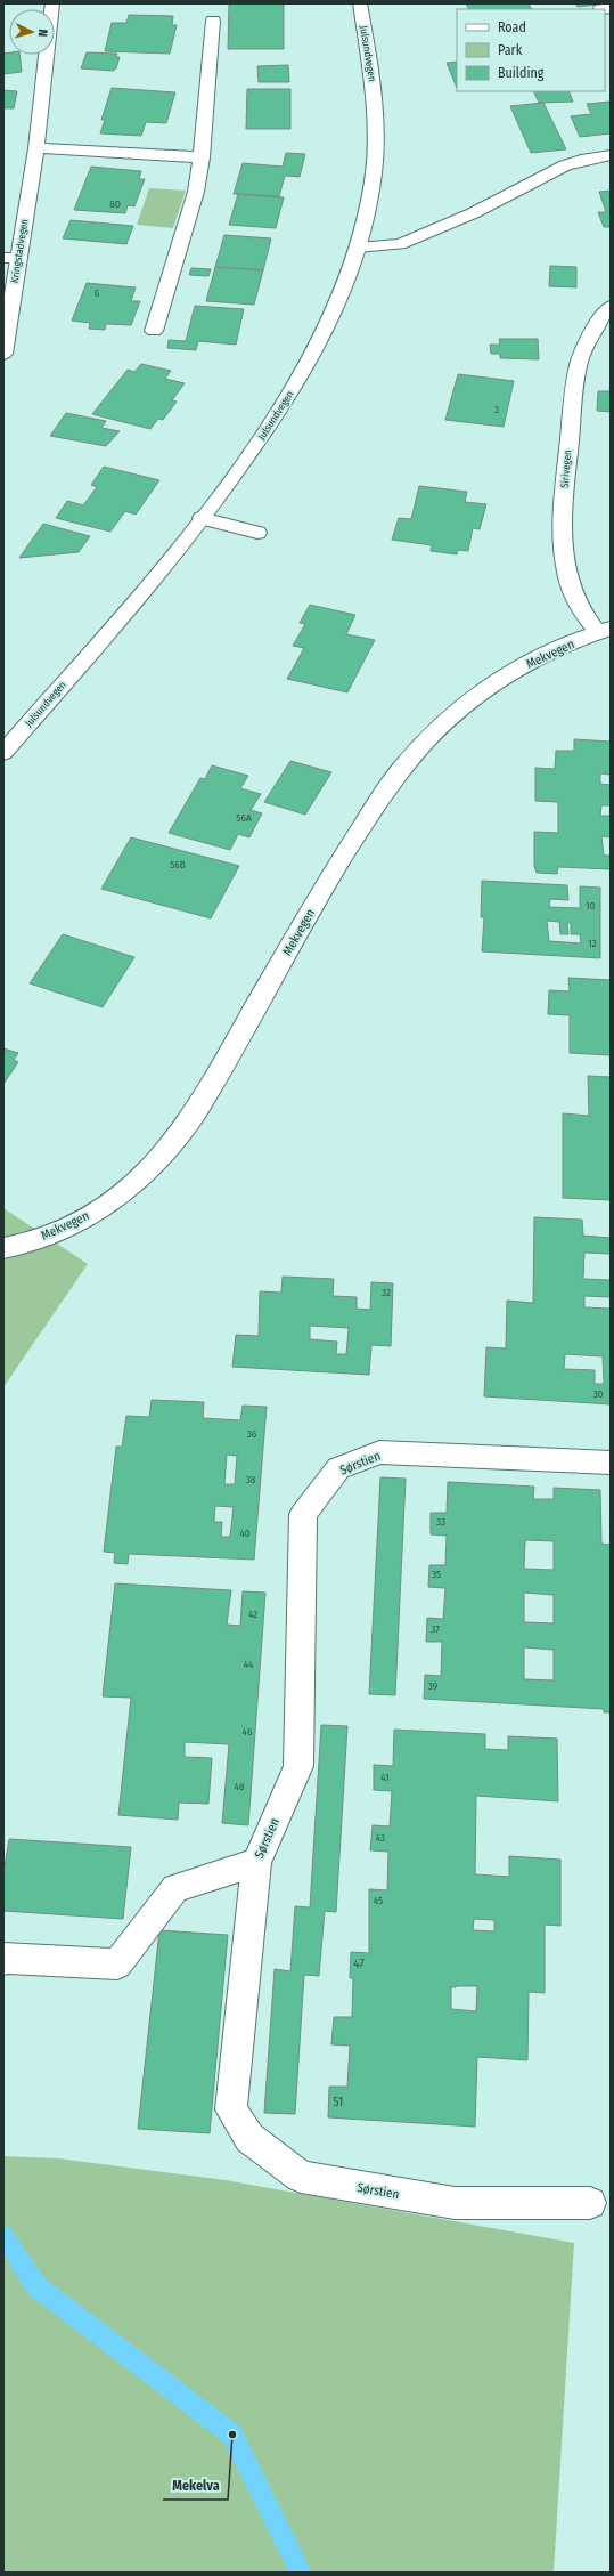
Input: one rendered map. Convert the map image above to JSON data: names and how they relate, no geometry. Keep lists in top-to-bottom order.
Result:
{
  "streets": {
    "street": [
      "Julsundvegen",
      "Kringstadvegen",
      "Sirivegen",
      "Mekvegen",
      "Sørstien"
    ]
  },
  "crossings": [
    ["Sirivegen", "Mekvegen"]
  ],
  "places": ["Mekelva"],
  "house_numbers": [
    "8D",
    "6",
    "3",
    "56A",
    "56B",
    "10",
    "12",
    "32",
    "30",
    "36",
    "38",
    "33",
    "40",
    "35",
    "42",
    "37",
    "44",
    "39",
    "46",
    "41",
    "48",
    "43",
    "45",
    "47",
    "51"
  ],
  "legend": ["Road", "Park", "Building"],
  "north": "right"
}
